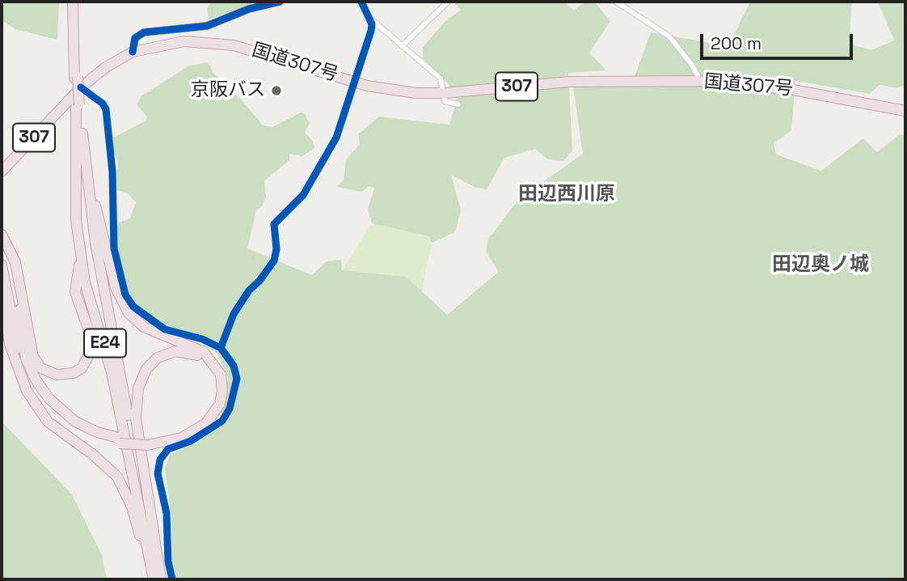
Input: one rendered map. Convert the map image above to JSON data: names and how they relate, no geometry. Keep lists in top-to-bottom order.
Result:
{
  "streets": {
    "highway": ["国道307号", "307", "E24"]
  },
  "crossings": [
    ["国道307号", "E24"]
  ],
  "districts": ["田辺西川原", "田辺奥ノ城"],
  "places": ["京阪バス"],
  "scale_bar": "200 m"
}
